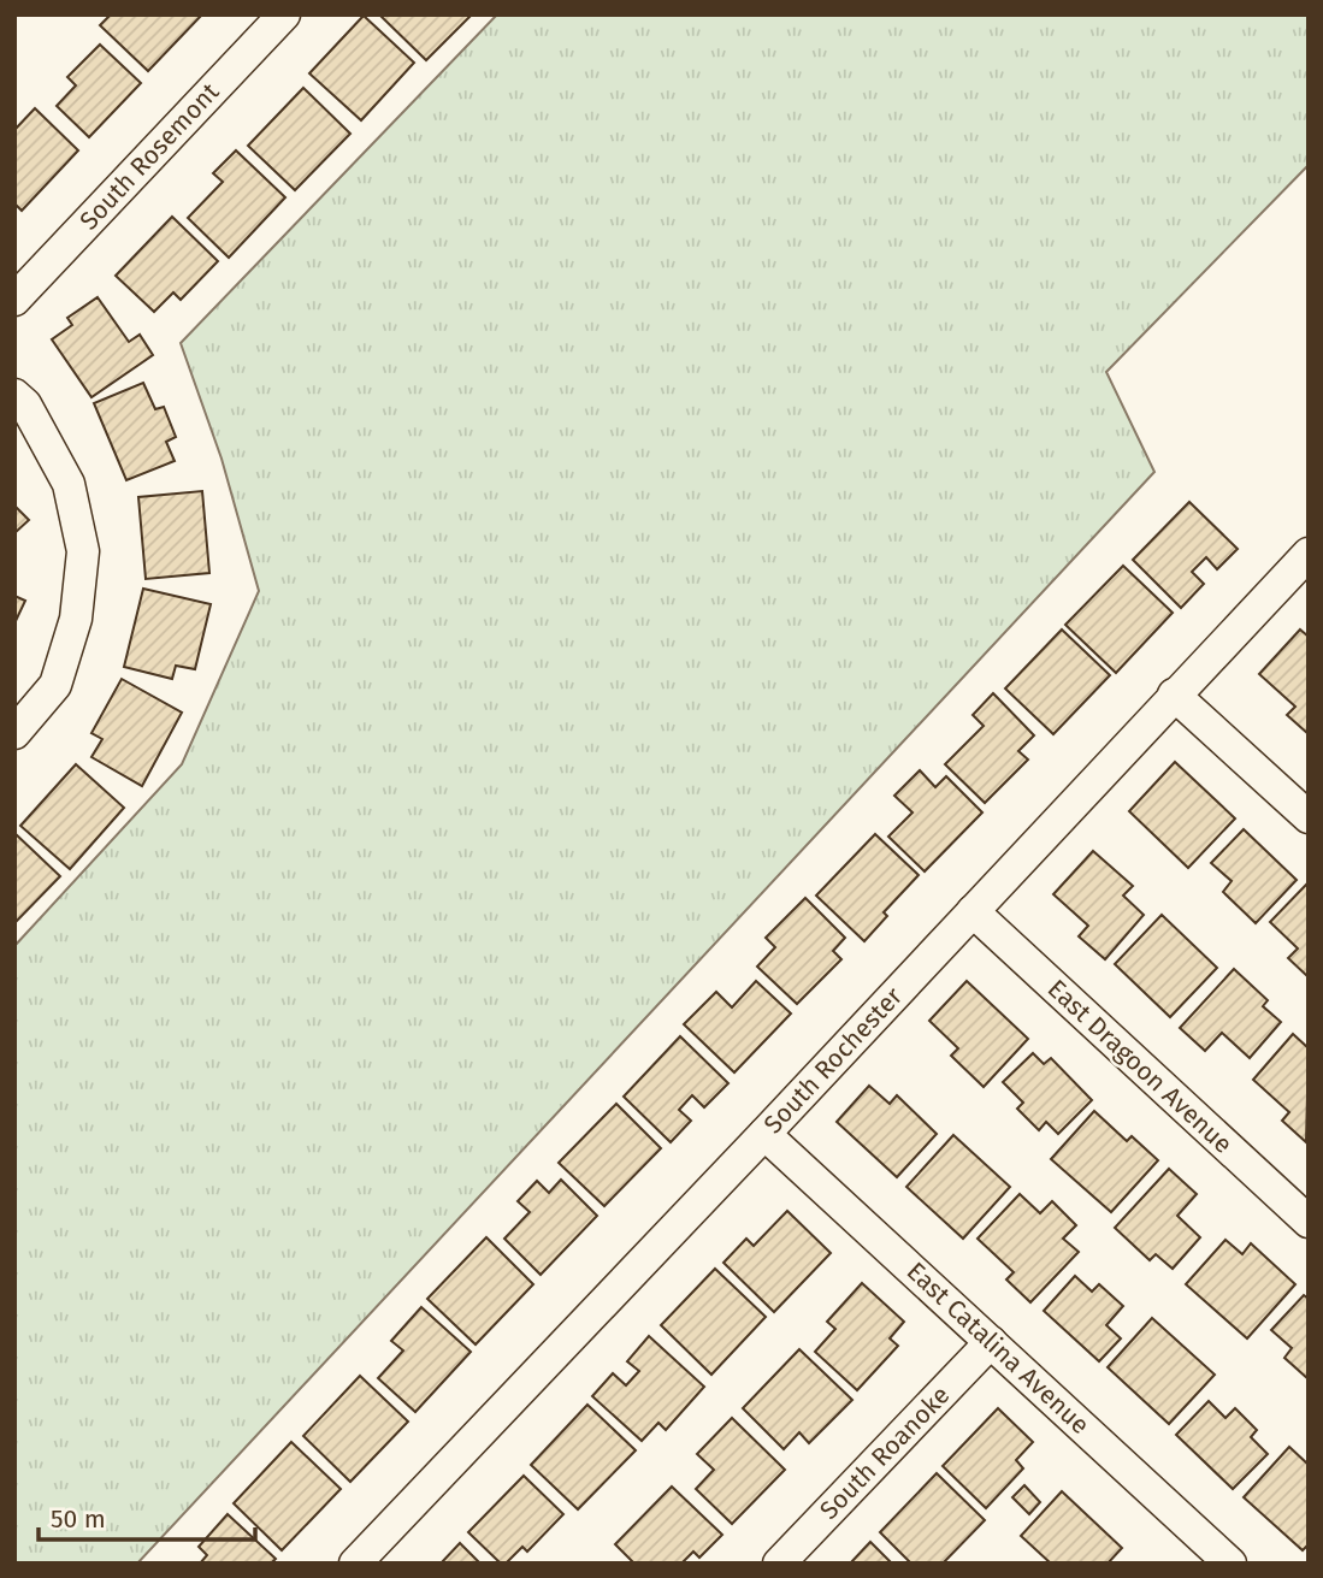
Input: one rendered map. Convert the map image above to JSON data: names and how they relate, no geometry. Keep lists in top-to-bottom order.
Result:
{
  "streets": {
    "street": [
      "South Rosemont",
      "South Rochester",
      "East Dragoon Avenue",
      "East Catalina Avenue",
      "South Roanoke"
    ]
  },
  "crossings": [
    ["South Rochester", "East Dragoon Avenue"],
    ["South Rochester", "East Catalina Avenue"],
    ["East Catalina Avenue", "South Roanoke"]
  ],
  "scale_bar": "50 m"
}
